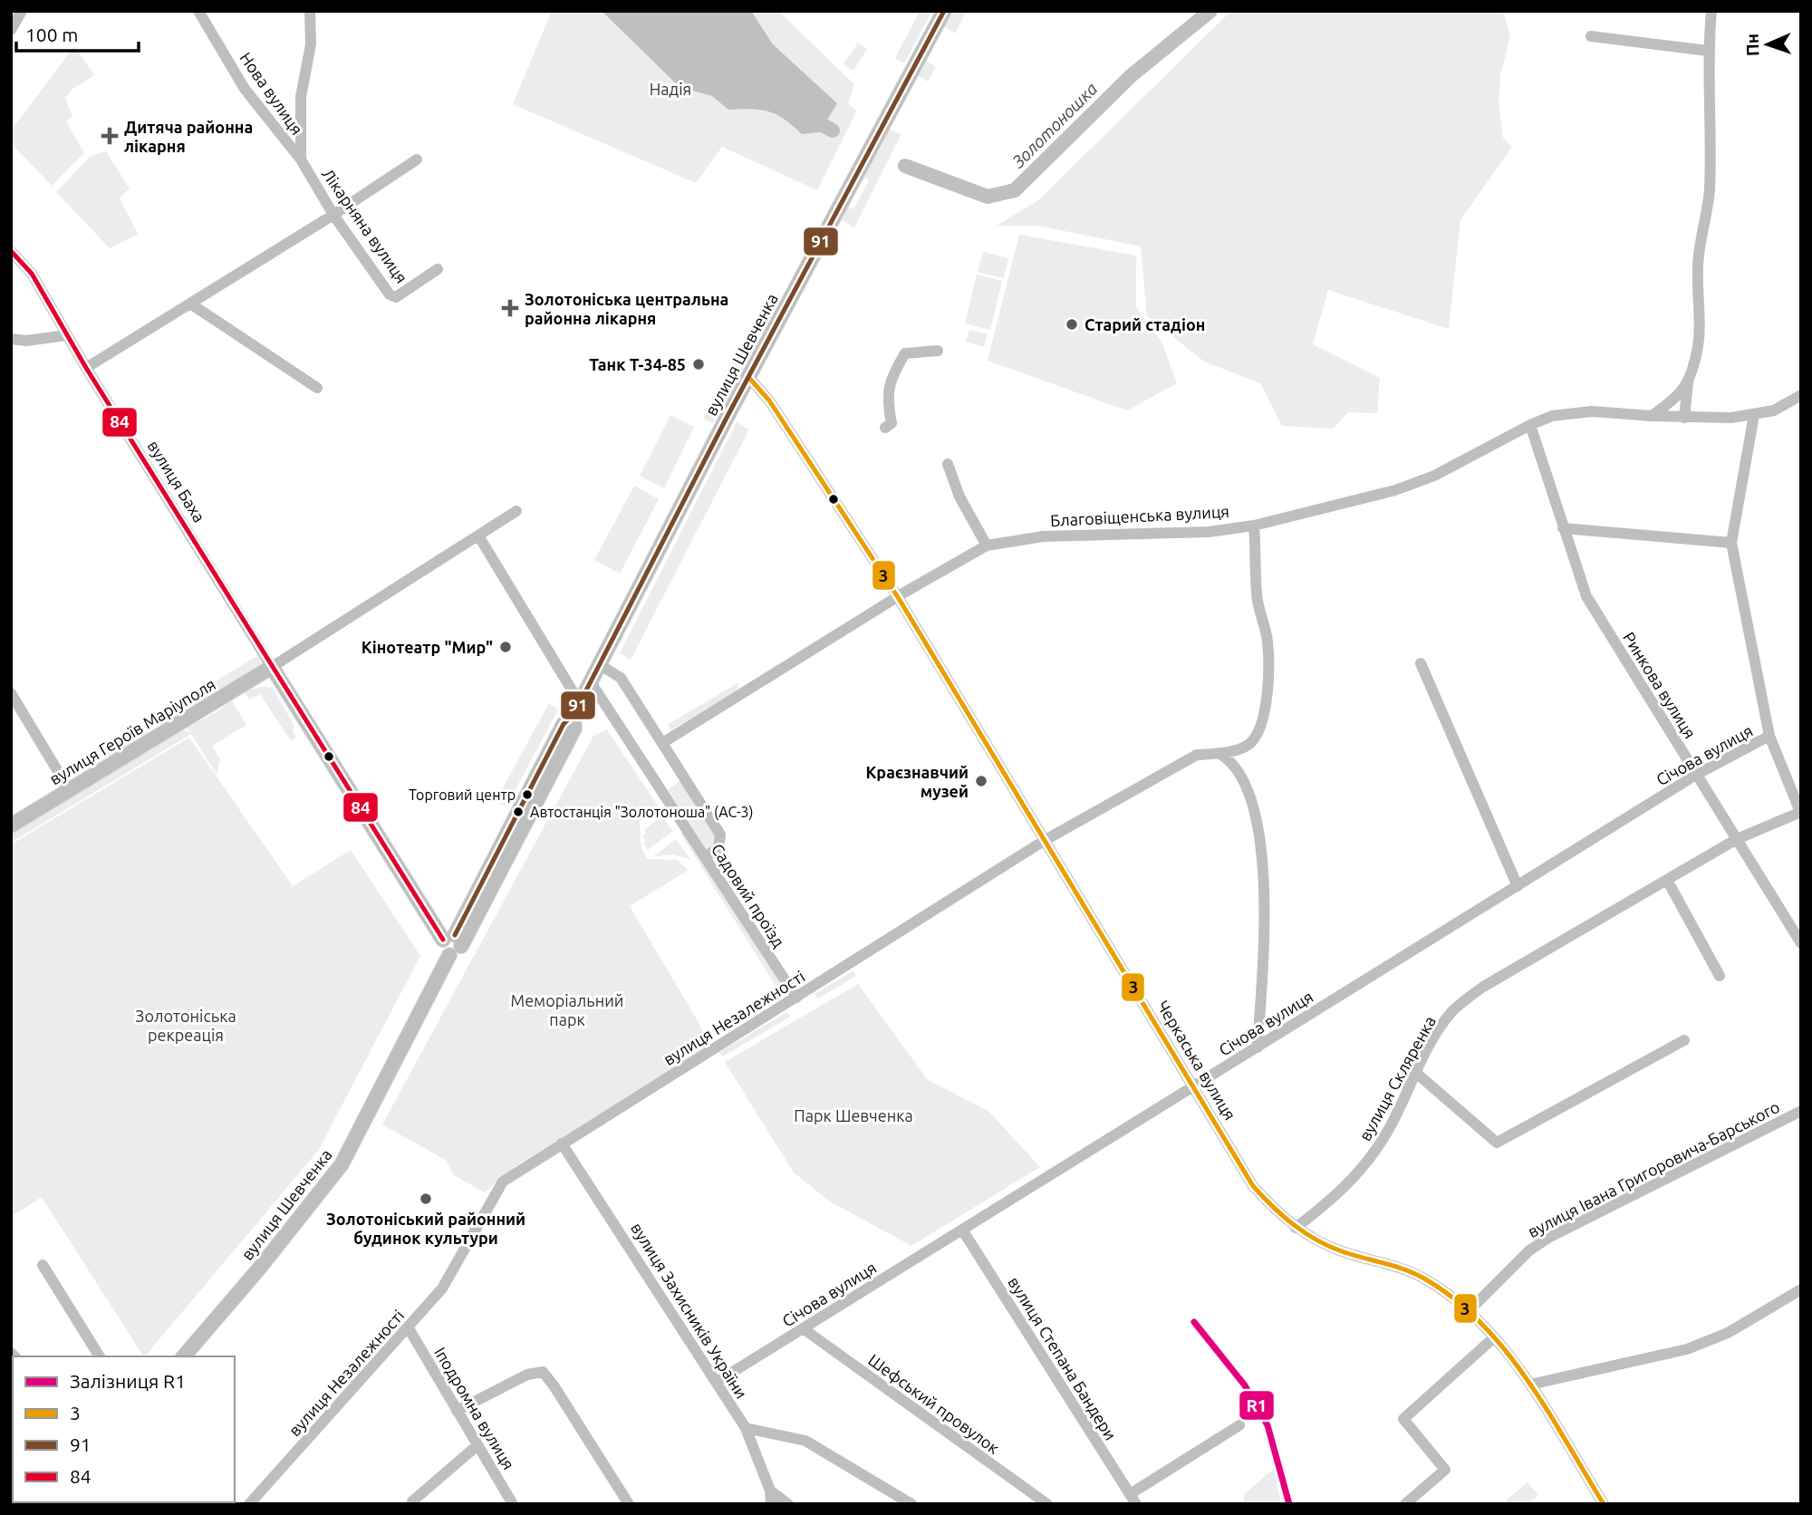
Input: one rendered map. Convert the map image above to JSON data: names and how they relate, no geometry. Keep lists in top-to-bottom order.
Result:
{
  "streets": {
    "main road": ["вулиця Шевченка", "вулиця Героїв Маріуполя"],
    "street": [
      "Нова вулиця",
      "Лікарняна вулиця",
      "вулиця Баха",
      "Благовіщенська вулиця",
      "Ринкова вулиця",
      "Січова вулиця",
      "Садовий проїзд",
      "вулиця Незалежності",
      "Черкаська вулиця",
      "вулиця Скляренка",
      "вулиця Івана Григоровича-Барського",
      "вулиця Захисників України",
      "вулиця Степана Бандери",
      "Шефський провулок",
      "Іподромна вулиця"
    ]
  },
  "crossings": [
    ["Нова вулиця", "Лікарняна вулиця"],
    ["вулиця Шевченка", "Садовий проїзд"],
    ["вулиця Шевченка", "Черкаська вулиця"],
    ["вулиця Баха", "вулиця Героїв Маріуполя"],
    ["Благовіщенська вулиця", "Ринкова вулиця"],
    ["Благовіщенська вулиця", "вулиця Незалежності"],
    ["Благовіщенська вулиця", "Черкаська вулиця"],
    ["Ринкова вулиця", "Січова вулиця"],
    ["Ринкова вулиця", "вулиця Скляренка"],
    ["Січова вулиця", "Черкаська вулиця"],
    ["Січова вулиця", "вулиця Захисників України"],
    ["Січова вулиця", "вулиця Степана Бандери"],
    ["Січова вулиця", "Шефський провулок"],
    ["Садовий проїзд", "вулиця Незалежності"],
    ["вулиця Незалежності", "Черкаська вулиця"],
    ["вулиця Незалежності", "вулиця Захисників України"],
    ["вулиця Незалежності", "Іподромна вулиця"],
    ["Черкаська вулиця", "вулиця Скляренка"],
    ["Черкаська вулиця", "вулиця Івана Григоровича-Барського"]
  ],
  "water": ["Золотоношка"],
  "parks": [
    "Надія",
    "Меморіальний парк",
    "Золотоніська рекреація",
    "Парк Шевченка"
  ],
  "places": {
    "health": ["Дитяча районна лікарня", "Золотоніська центральна районна лікарня"],
    "other": [
      "Старий стадіон",
      "Танк Т-34-85",
      "Кінотеатр \"Мир\"",
      "Краєзнавчий музей",
      "Торговий центр",
      "Автостанція \"Золотоноша\" (АС-3)",
      "Золотоніський районний будинок культури"
    ]
  },
  "lines": [
    "transit line 91",
    "transit line 84",
    "transit line 3",
    "rail line R1"
  ],
  "legend": [
    "Залізниця R1",
    "3",
    "91",
    "84"
  ],
  "scale_bar": "100 m",
  "north": "left"
}
